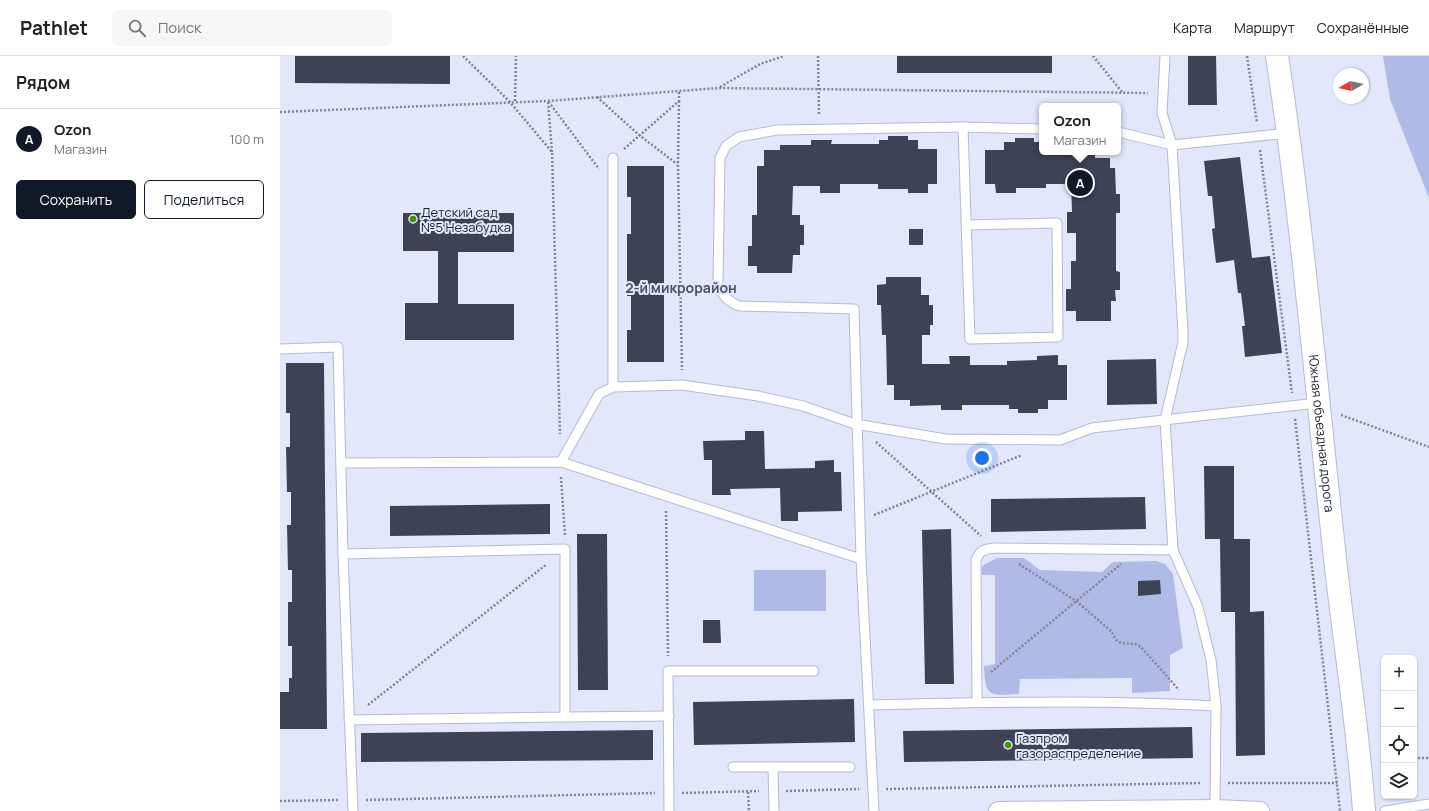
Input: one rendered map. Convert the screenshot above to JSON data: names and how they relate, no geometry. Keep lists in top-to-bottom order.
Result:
{
  "streets": {
    "street": ["Южная объездная дорога"]
  },
  "districts": ["2-й микрорайон"],
  "places": ["Детский сад №5 Незабудка", "Газпром газораспределение"],
  "north": "left",
  "page": {
    "header": "Pathlet",
    "search": "Поиск",
    "nav": ["Карта", "Маршрут", "Сохранённые"],
    "heading": "Рядом",
    "popup": ["Ozon", "Магазин"],
    "list": [
      {
        "mark": "A",
        "name": "Ozon",
        "note": "Магазин",
        "value": "100 m"
      }
    ],
    "buttons": ["Сохранить", "Поделиться"],
    "pins": "A",
    "map_buttons": ["+", "−"]
  }
}
